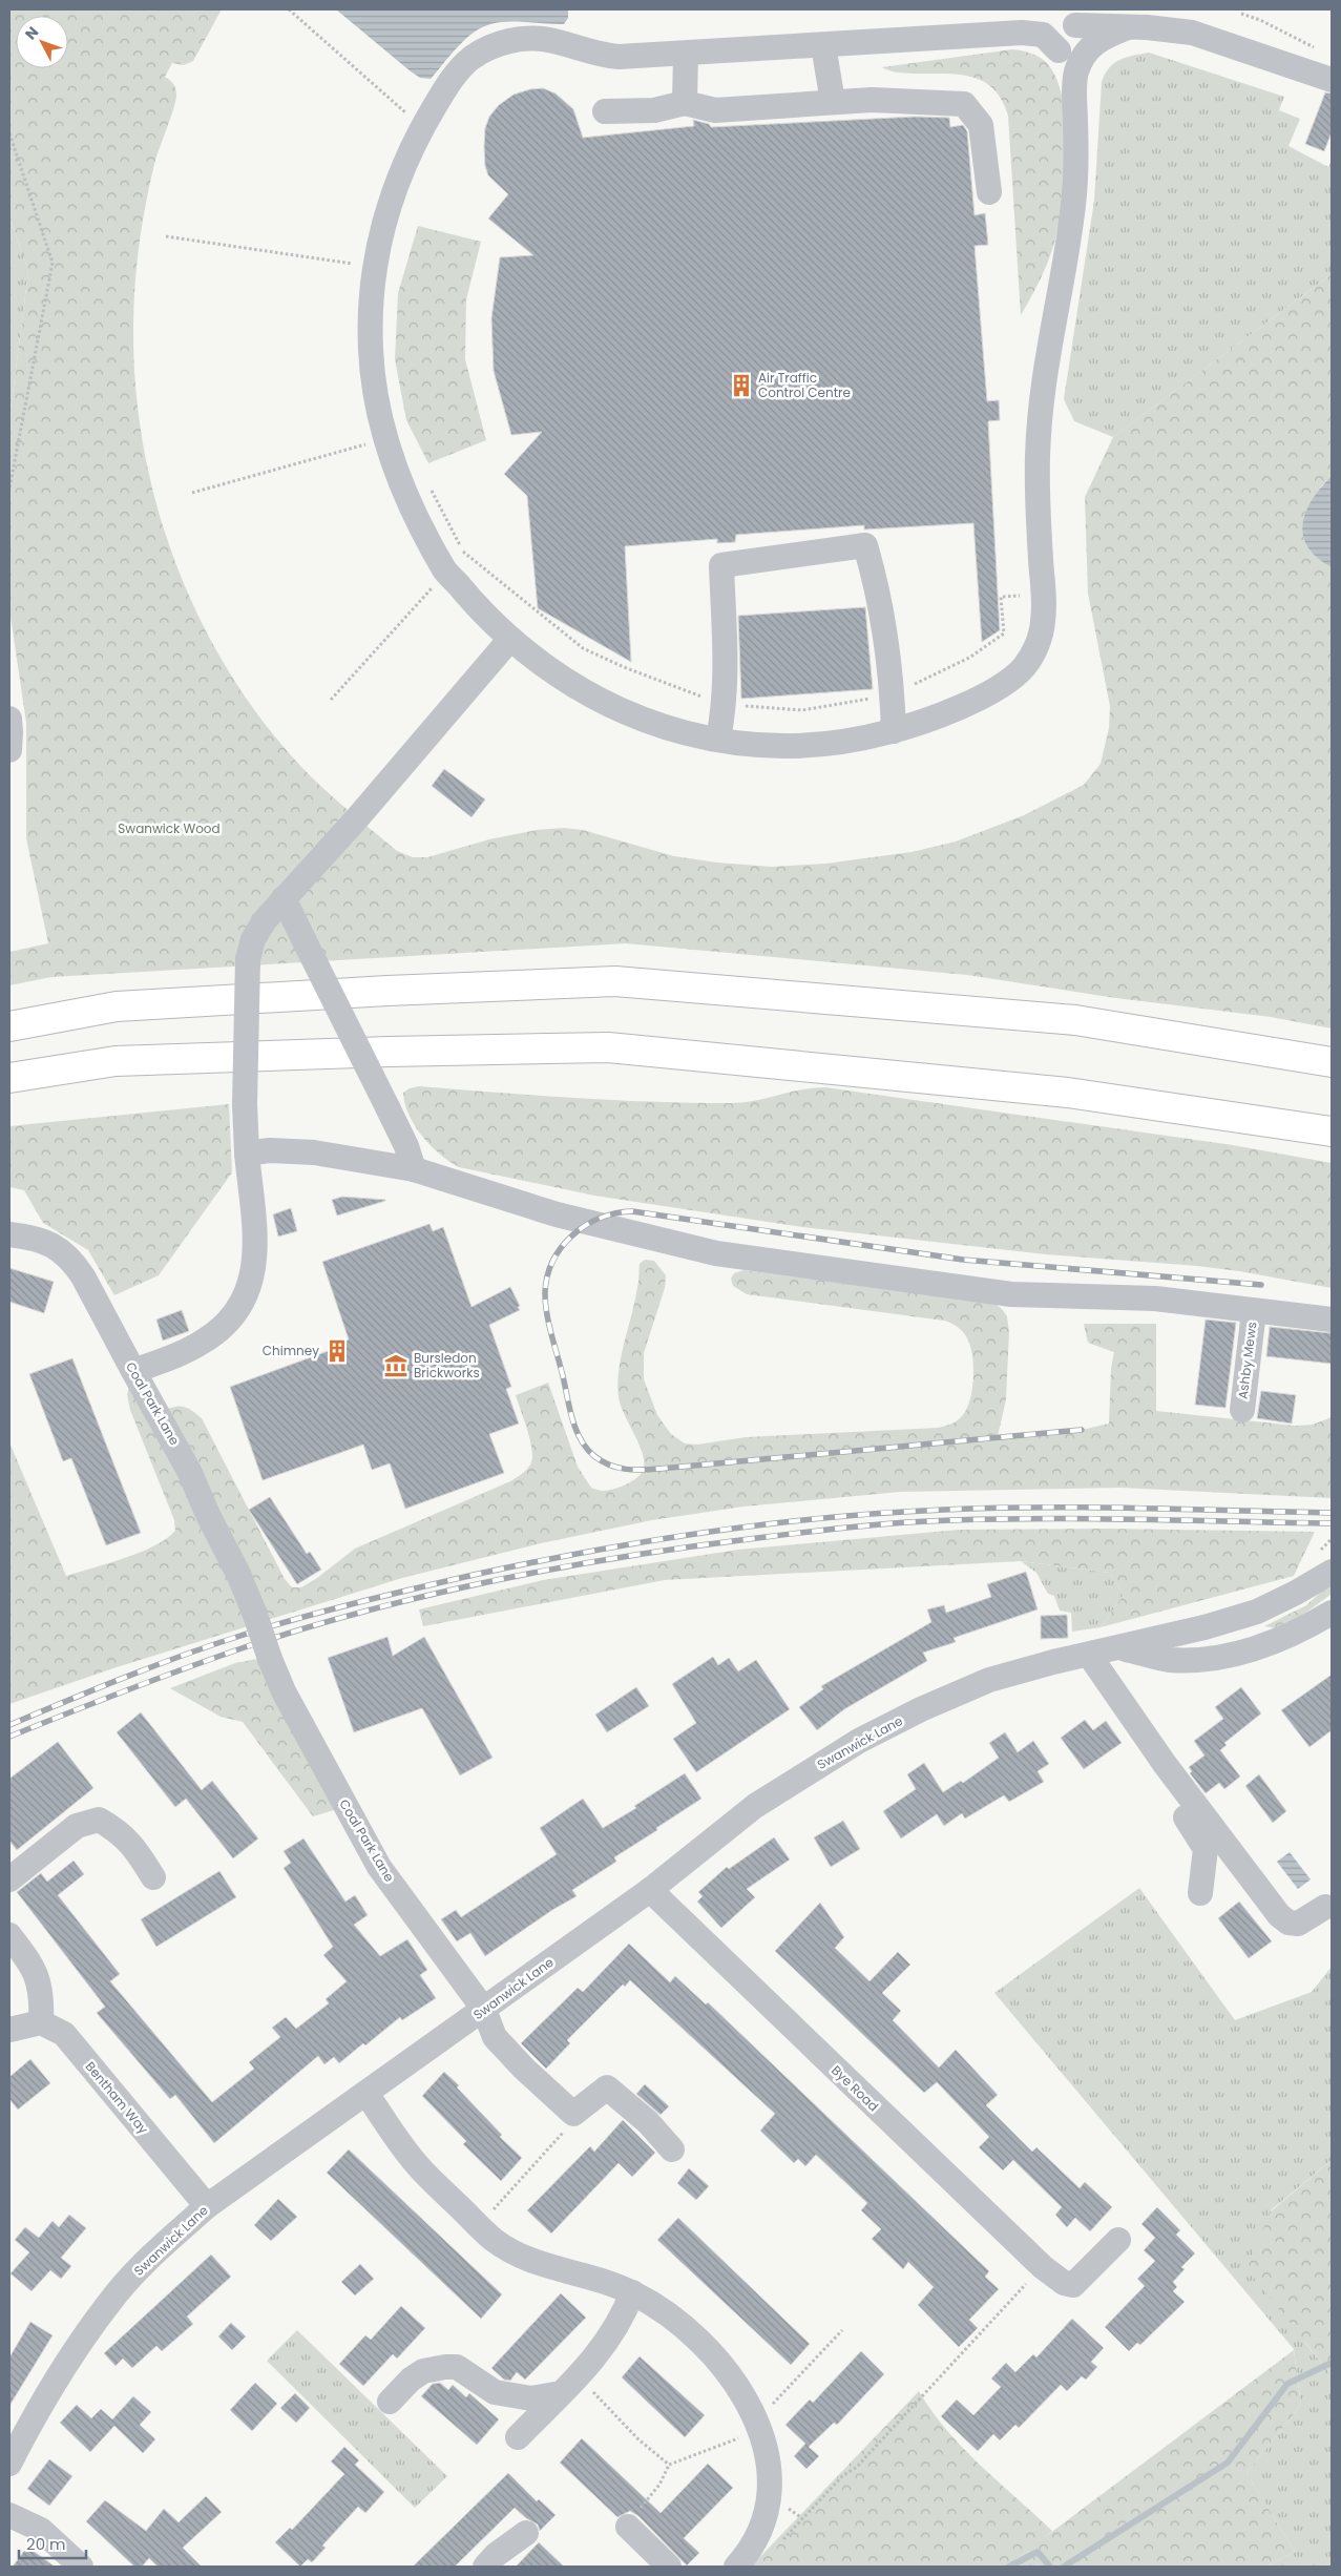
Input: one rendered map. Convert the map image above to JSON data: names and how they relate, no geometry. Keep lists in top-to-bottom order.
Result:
{
  "streets": {
    "street": [
      "Ashby Mews",
      "Coal Park Lane",
      "Swanwick Lane",
      "Bye Road",
      "Bentham Way"
    ]
  },
  "crossings": [
    ["Coal Park Lane", "Swanwick Lane"],
    ["Swanwick Lane", "Bye Road"],
    ["Swanwick Lane", "Bentham Way"]
  ],
  "parks": ["Swanwick Wood"],
  "places": {
    "building": ["Air Traffic Control Centre", "Chimney"],
    "museum": ["Bursledon Brickworks"]
  },
  "scale_bar": "20 m",
  "north": "top left"
}
